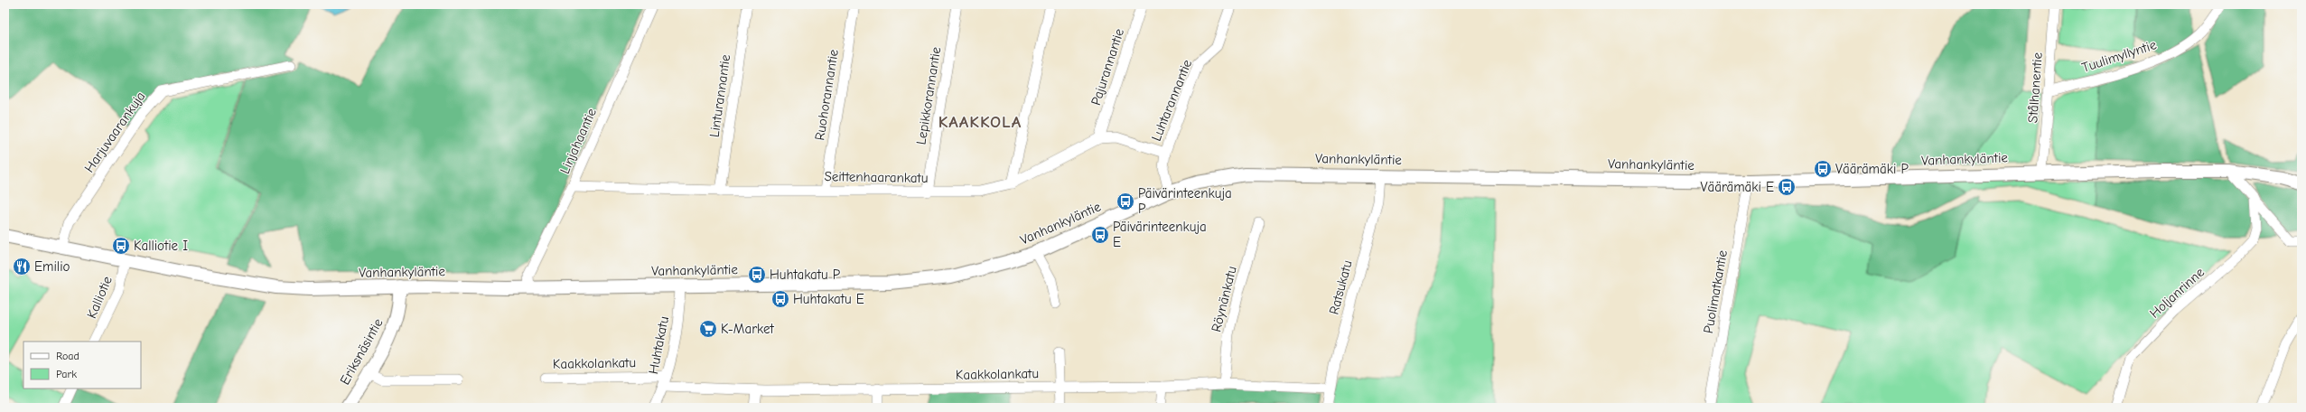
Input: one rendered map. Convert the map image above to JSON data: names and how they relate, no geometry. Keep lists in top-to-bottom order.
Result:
{
  "streets": {
    "street": [
      "Tuulimyllyntie",
      "Pajurannantie",
      "Stålhanentie",
      "Ruohorannantie",
      "Linturannantie",
      "Lepikkorannantie",
      "Luhtarannantie",
      "Harjuvaarankuja",
      "Linjahaantie",
      "Vanhankyläntie",
      "Seittenhaarankatu",
      "Ratsukatu",
      "Puolimatkantie",
      "Holjanrinne",
      "Kalliotie",
      "Röynänkatu",
      "Huhtakatu",
      "Eriksnäsintie",
      "Kaakkolankatu"
    ]
  },
  "crossings": [
    ["Tuulimyllyntie", "Stålhanentie"],
    ["Pajurannantie", "Seittenhaarankatu"],
    ["Stålhanentie", "Vanhankyläntie"],
    ["Ruohorannantie", "Seittenhaarankatu"],
    ["Linturannantie", "Seittenhaarankatu"],
    ["Lepikkorannantie", "Seittenhaarankatu"],
    ["Luhtarannantie", "Vanhankyläntie"],
    ["Luhtarannantie", "Seittenhaarankatu"],
    ["Harjuvaarankuja", "Vanhankyläntie"],
    ["Linjahaantie", "Vanhankyläntie"],
    ["Linjahaantie", "Seittenhaarankatu"],
    ["Vanhankyläntie", "Ratsukatu"],
    ["Vanhankyläntie", "Puolimatkantie"],
    ["Vanhankyläntie", "Kalliotie"],
    ["Vanhankyläntie", "Huhtakatu"],
    ["Vanhankyläntie", "Eriksnäsintie"],
    ["Ratsukatu", "Kaakkolankatu"],
    ["Röynänkatu", "Kaakkolankatu"],
    ["Huhtakatu", "Kaakkolankatu"]
  ],
  "districts": ["KAAKKOLA"],
  "places": {
    "bus stop": [
      "Väärämäki P",
      "Väärämäki E",
      "Päivärinteenkuja P",
      "Päivärinteenkuja E",
      "Kalliotie I",
      "Huhtakatu P",
      "Huhtakatu E"
    ],
    "restaurant": ["Emilio"],
    "supermarket": ["K-Market"]
  },
  "legend": ["Road", "Park"]
}
